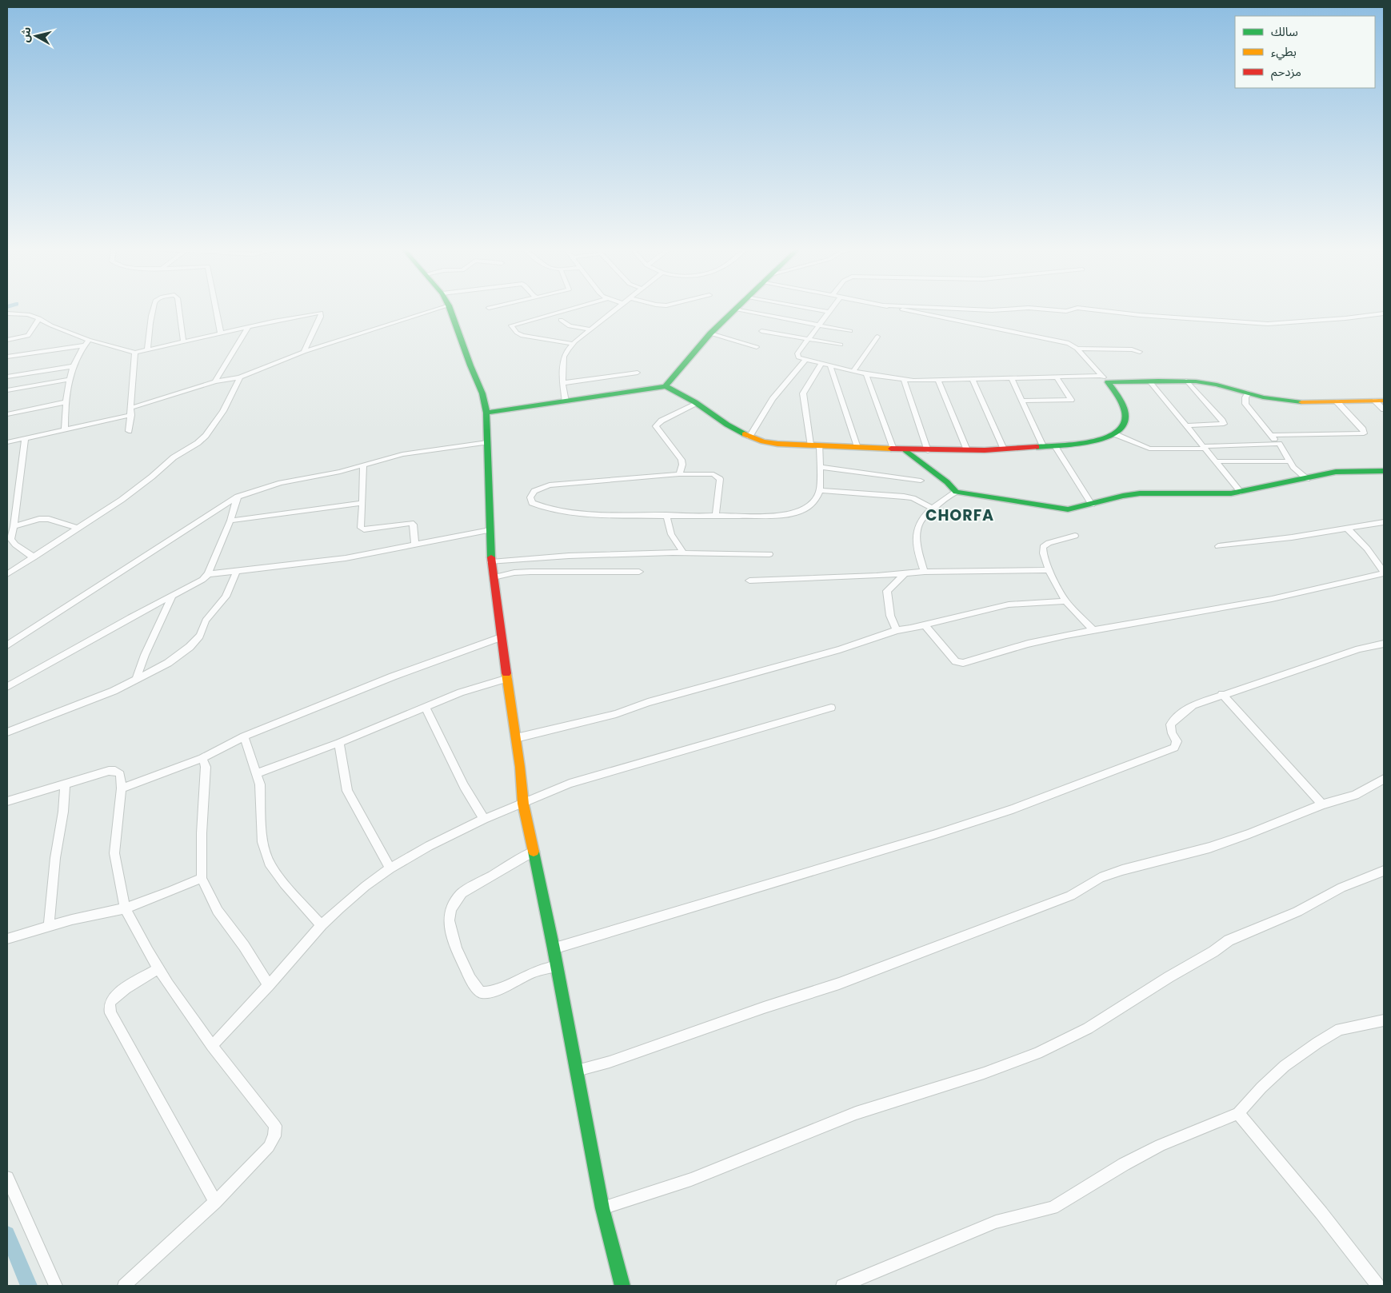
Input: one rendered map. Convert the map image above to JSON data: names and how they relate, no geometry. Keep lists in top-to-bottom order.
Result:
{
  "districts": ["CHORFA"],
  "legend": ["سالك", "بطيء", "مزدحم"],
  "north": "left"
}
